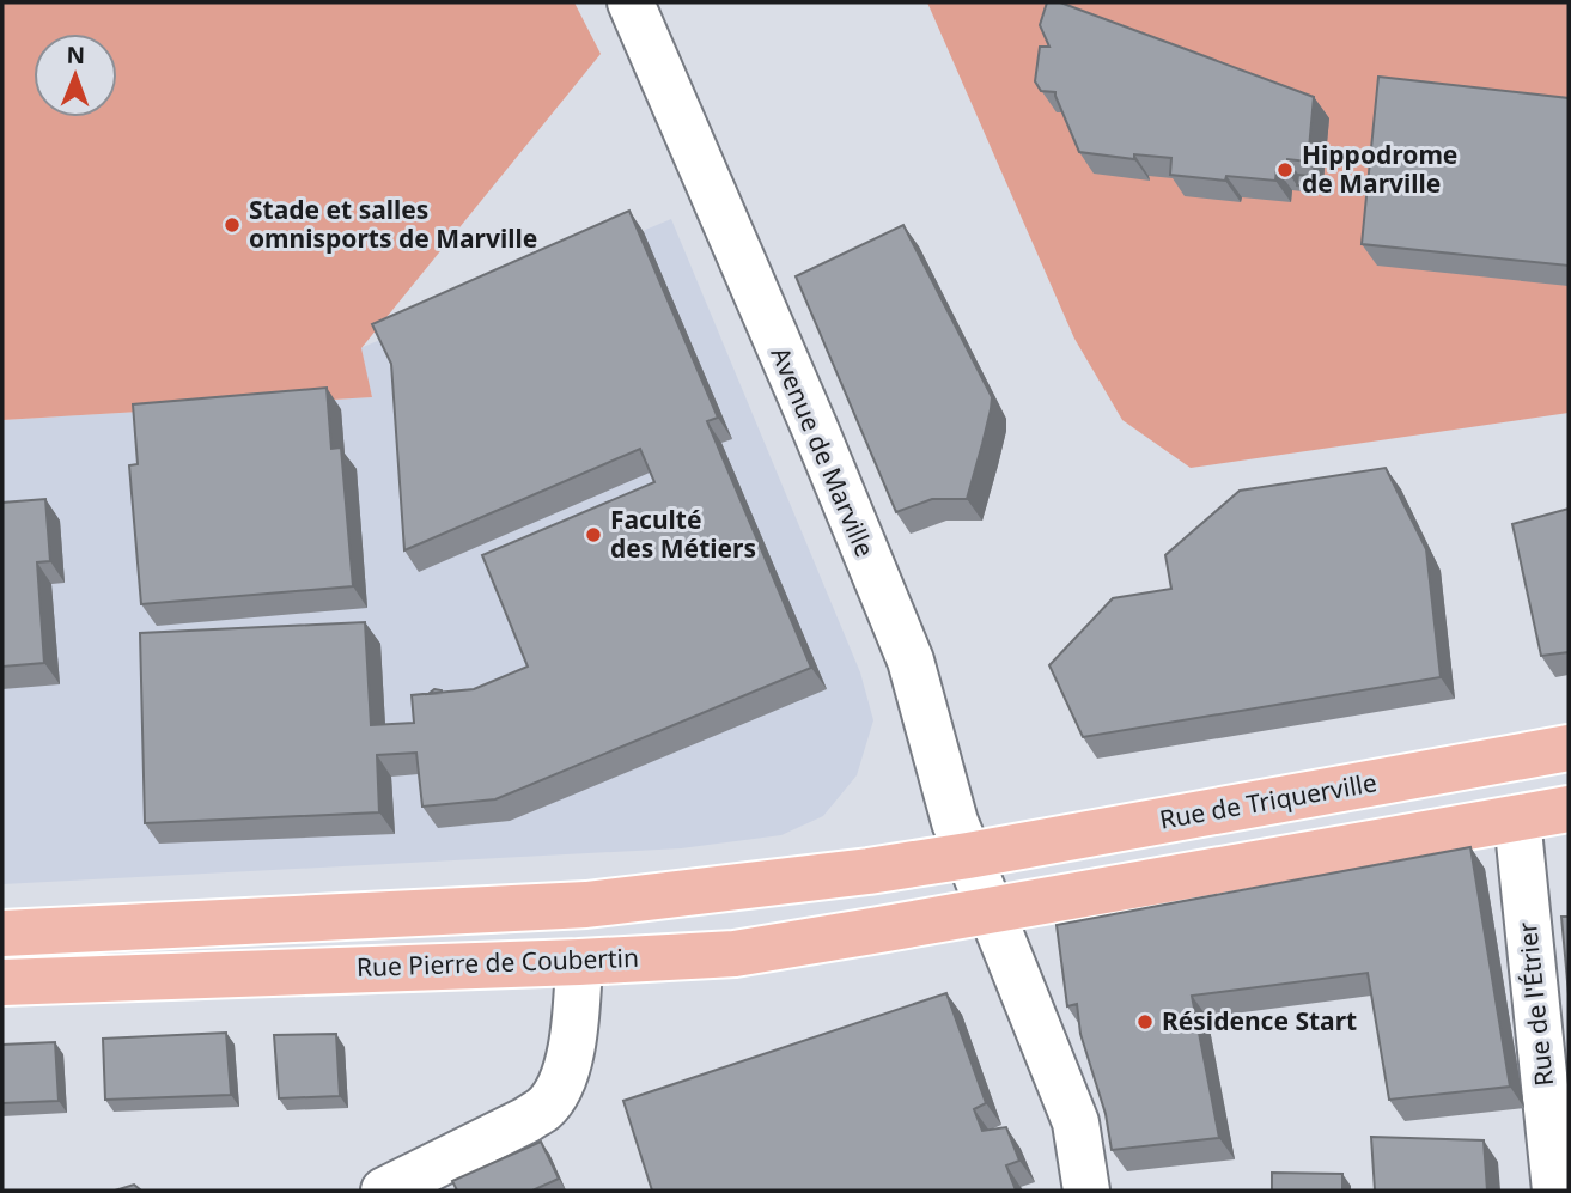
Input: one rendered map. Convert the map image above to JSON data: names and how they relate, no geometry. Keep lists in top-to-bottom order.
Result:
{
  "streets": {
    "main road": ["Rue de Triquerville", "Rue Pierre de Coubertin"],
    "street": ["Avenue de Marville", "Rue de l'Étrier"]
  },
  "crossings": [
    ["Avenue de Marville", "Rue de Triquerville"],
    ["Avenue de Marville", "Rue Pierre de Coubertin"],
    ["Rue de Triquerville", "Rue Pierre de Coubertin"]
  ],
  "places": [
    "Hippodrome de Marville",
    "Stade et salles omnisports de Marville",
    "Faculté des Métiers",
    "Résidence Start"
  ],
  "north": "top"
}
